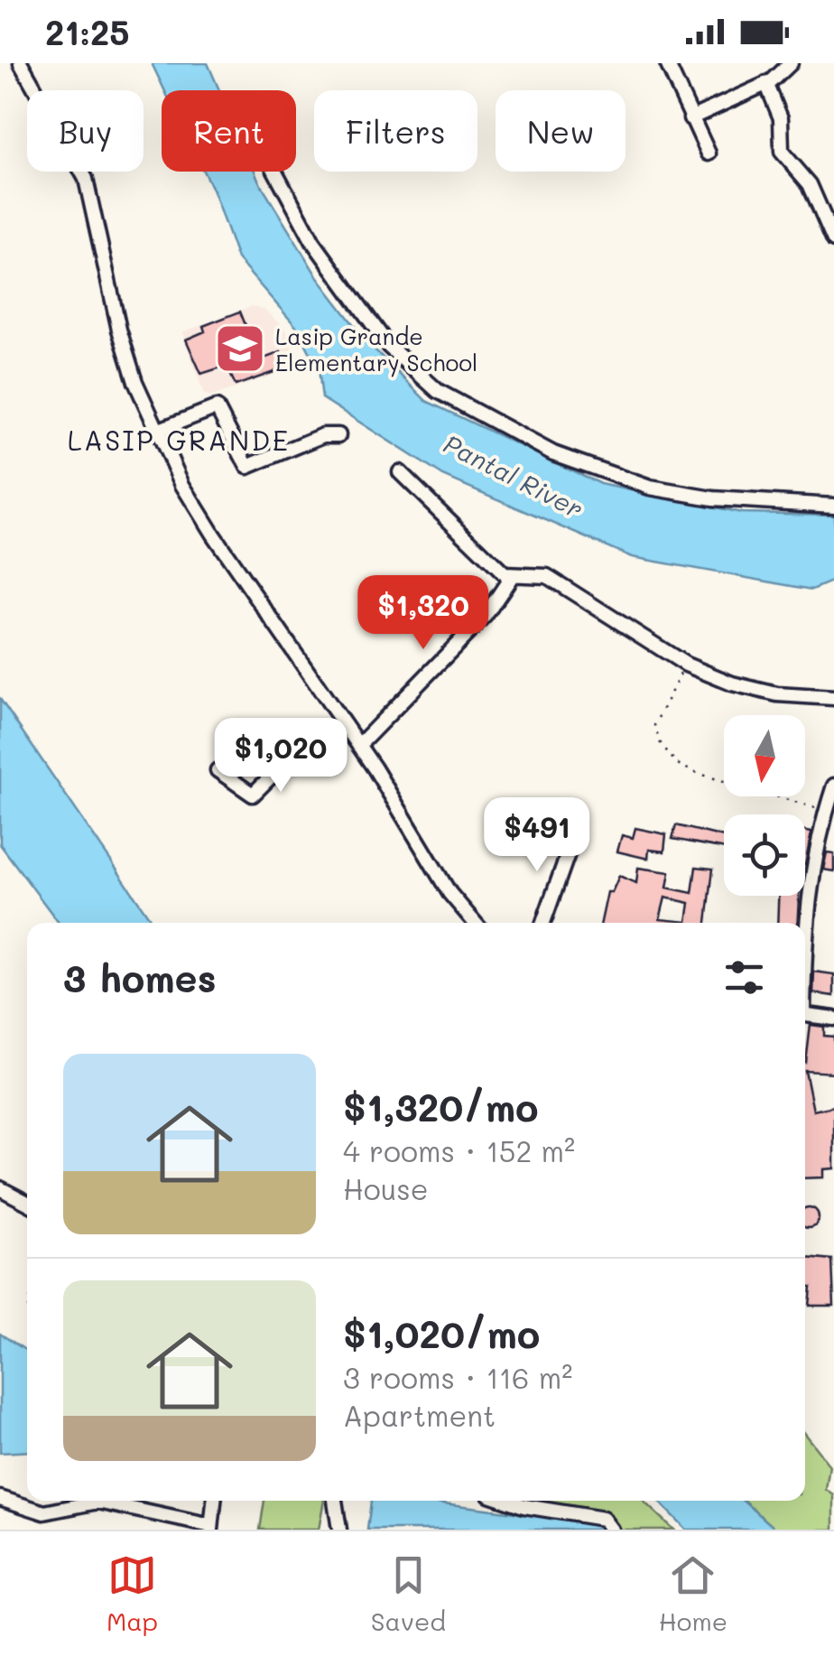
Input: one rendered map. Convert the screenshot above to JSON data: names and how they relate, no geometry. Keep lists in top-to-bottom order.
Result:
{
  "districts": ["LASIP GRANDE"],
  "water": ["Pantal River"],
  "places": {
    "school or university": ["Lasip Grande Elementary School"]
  },
  "north": "bottom",
  "page": {
    "status": "21:25",
    "chip": [
      "Buy",
      "Rent",
      "Filters",
      "New"
    ],
    "price": ["$1,320", "$1,020", "$491"],
    "heading": "3 homes",
    "list": [
      {
        "name": "$1,320/mo",
        "note": "4 rooms · 152 m² · House"
      },
      {
        "name": "$1,020/mo",
        "note": "3 rooms · 116 m² · Apartment"
      }
    ],
    "tabs": ["Map", "Saved", "Home"]
  }
}
